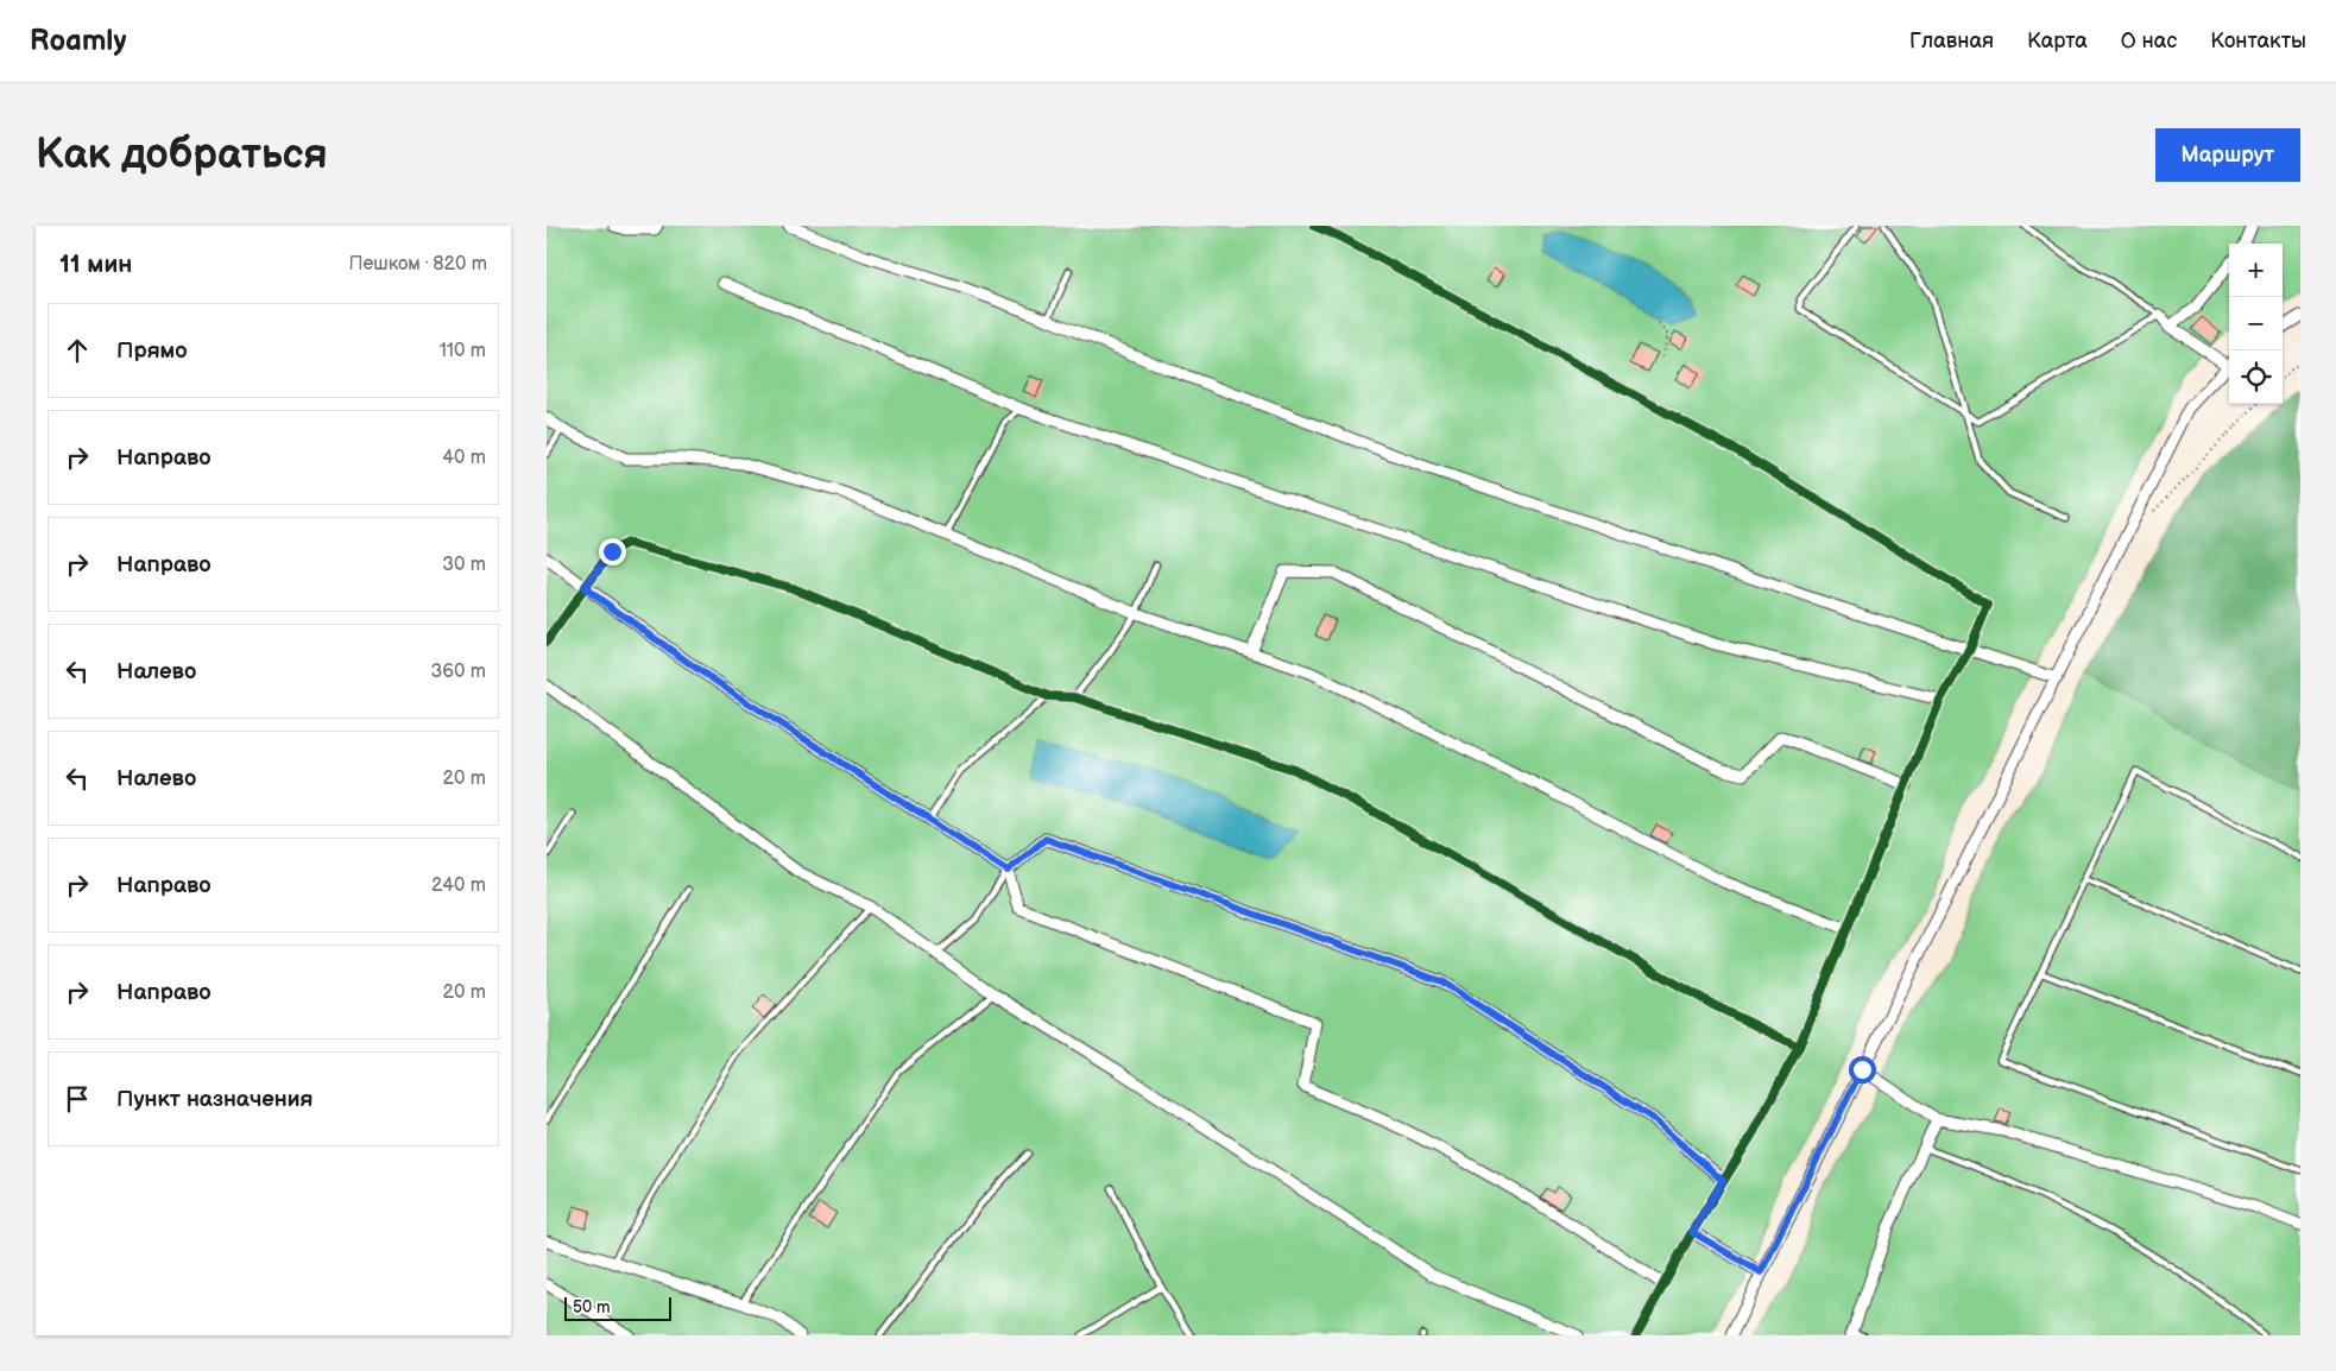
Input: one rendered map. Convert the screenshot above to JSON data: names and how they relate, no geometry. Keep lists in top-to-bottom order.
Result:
{
  "scale_bar": "50 m",
  "page": {
    "header": "Roamly",
    "nav": [
      "Главная",
      "Карта",
      "О нас",
      "Контакты"
    ],
    "buttons": "Маршрут",
    "title": "Как добраться",
    "heading": ["11 мин", "Пешком · 820 m"],
    "map_buttons": ["+", "−"],
    "list": [
      ["Прямо", "110 m"],
      ["Направо", "40 m"],
      ["Направо", "30 m"],
      ["Налево", "360 m"],
      ["Налево", "20 m"],
      ["Направо", "240 m"],
      ["Направо", "20 m"],
      "Пункт назначения"
    ],
    "scale": "50 m"
  }
}
